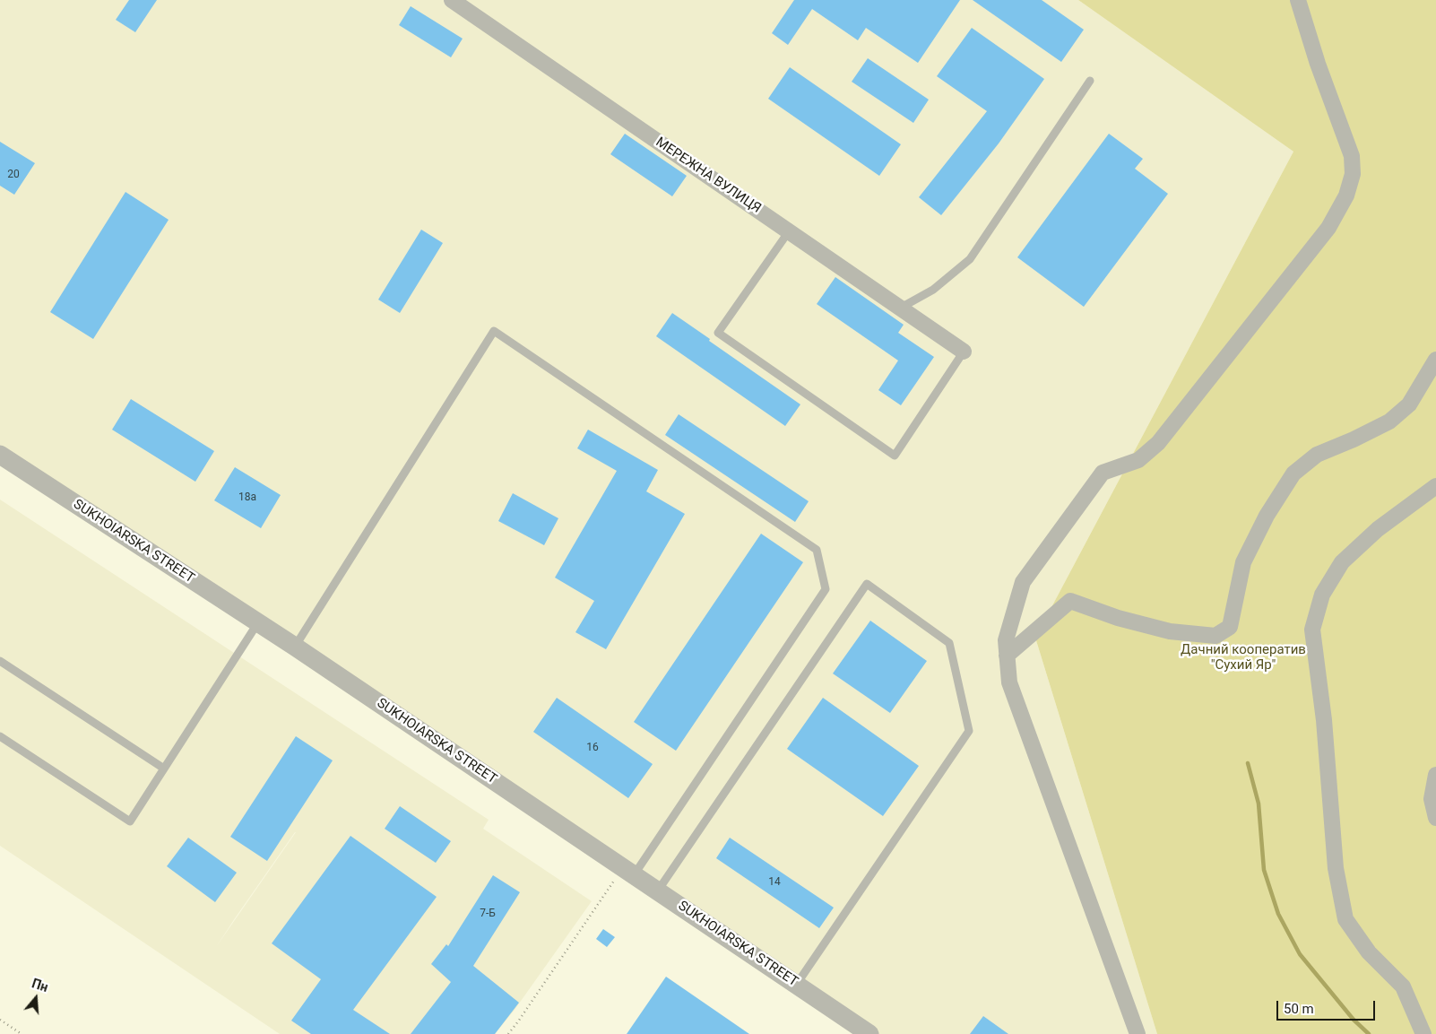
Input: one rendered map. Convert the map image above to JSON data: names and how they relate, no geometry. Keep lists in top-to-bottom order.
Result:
{
  "streets": {
    "street": ["МЕРЕЖНА ВУЛИЦЯ", "SUKHOIARSKA STREET"]
  },
  "parks": ["Дачний кооператив \"Сухий Яр\""],
  "house_numbers": [
    "20",
    "18а",
    "16",
    "14",
    "7-Б"
  ],
  "scale_bar": "50 m",
  "north": "top"
}
